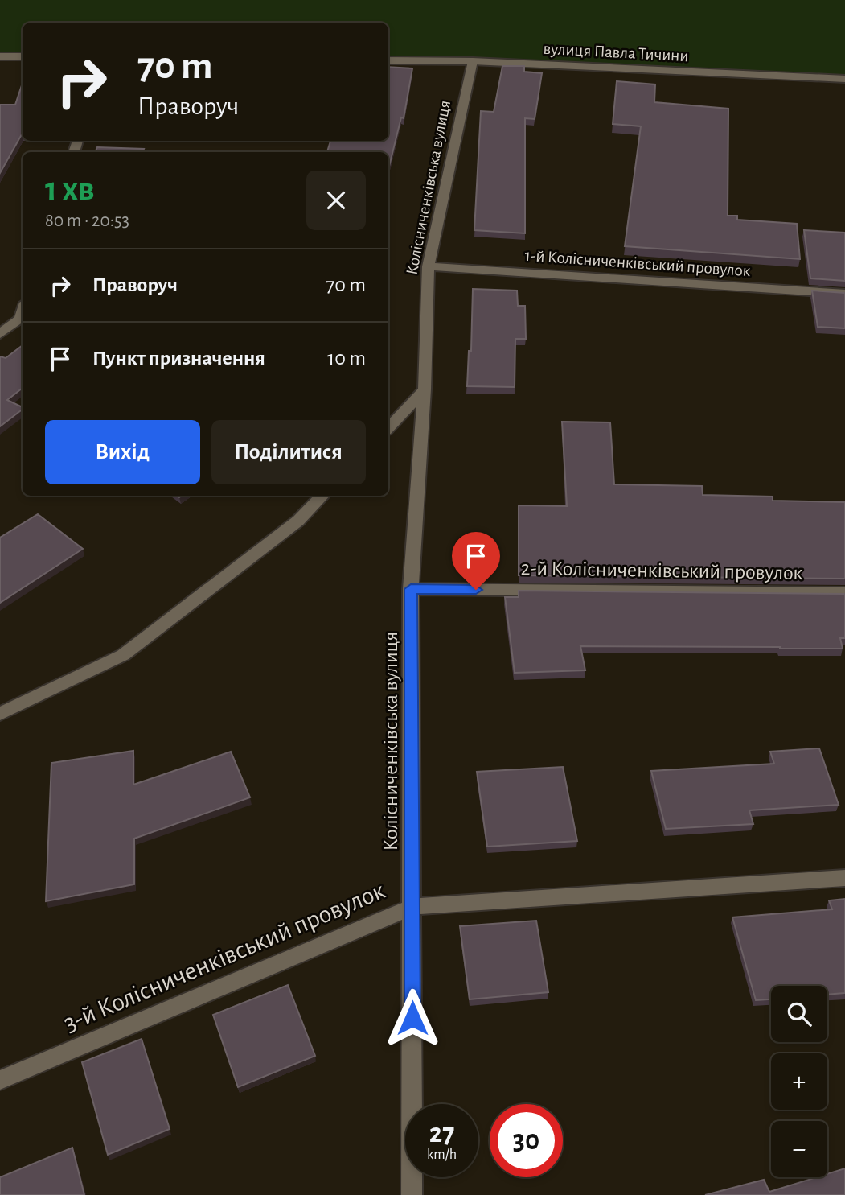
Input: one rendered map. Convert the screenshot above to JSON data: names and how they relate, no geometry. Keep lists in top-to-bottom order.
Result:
{
  "streets": {
    "street": [
      "вулиця Павла Тичини",
      "Колісниченківська вулиця",
      "1-й Колісниченківський провулок",
      "2-й Колісниченківський провулок",
      "3-й Колісниченківський провулок"
    ]
  },
  "crossings": [
    ["вулиця Павла Тичини", "Колісниченківська вулиця"],
    ["Колісниченківська вулиця", "1-й Колісниченківський провулок"],
    ["Колісниченківська вулиця", "2-й Колісниченківський провулок"],
    ["Колісниченківська вулиця", "3-й Колісниченківський провулок"]
  ],
  "page": {
    "turn": ["70 m", "Праворуч"],
    "heading": ["1 хв", "80 m · 20:53"],
    "list": [
      {
        "name": "Праворуч",
        "value": "70 m"
      },
      {
        "name": "Пункт призначення",
        "value": "10 m"
      }
    ],
    "buttons": ["Вихід", "Поділитися"],
    "map_buttons": ["+", "−"],
    "speed": "27 km/h",
    "limit": "30"
  }
}
